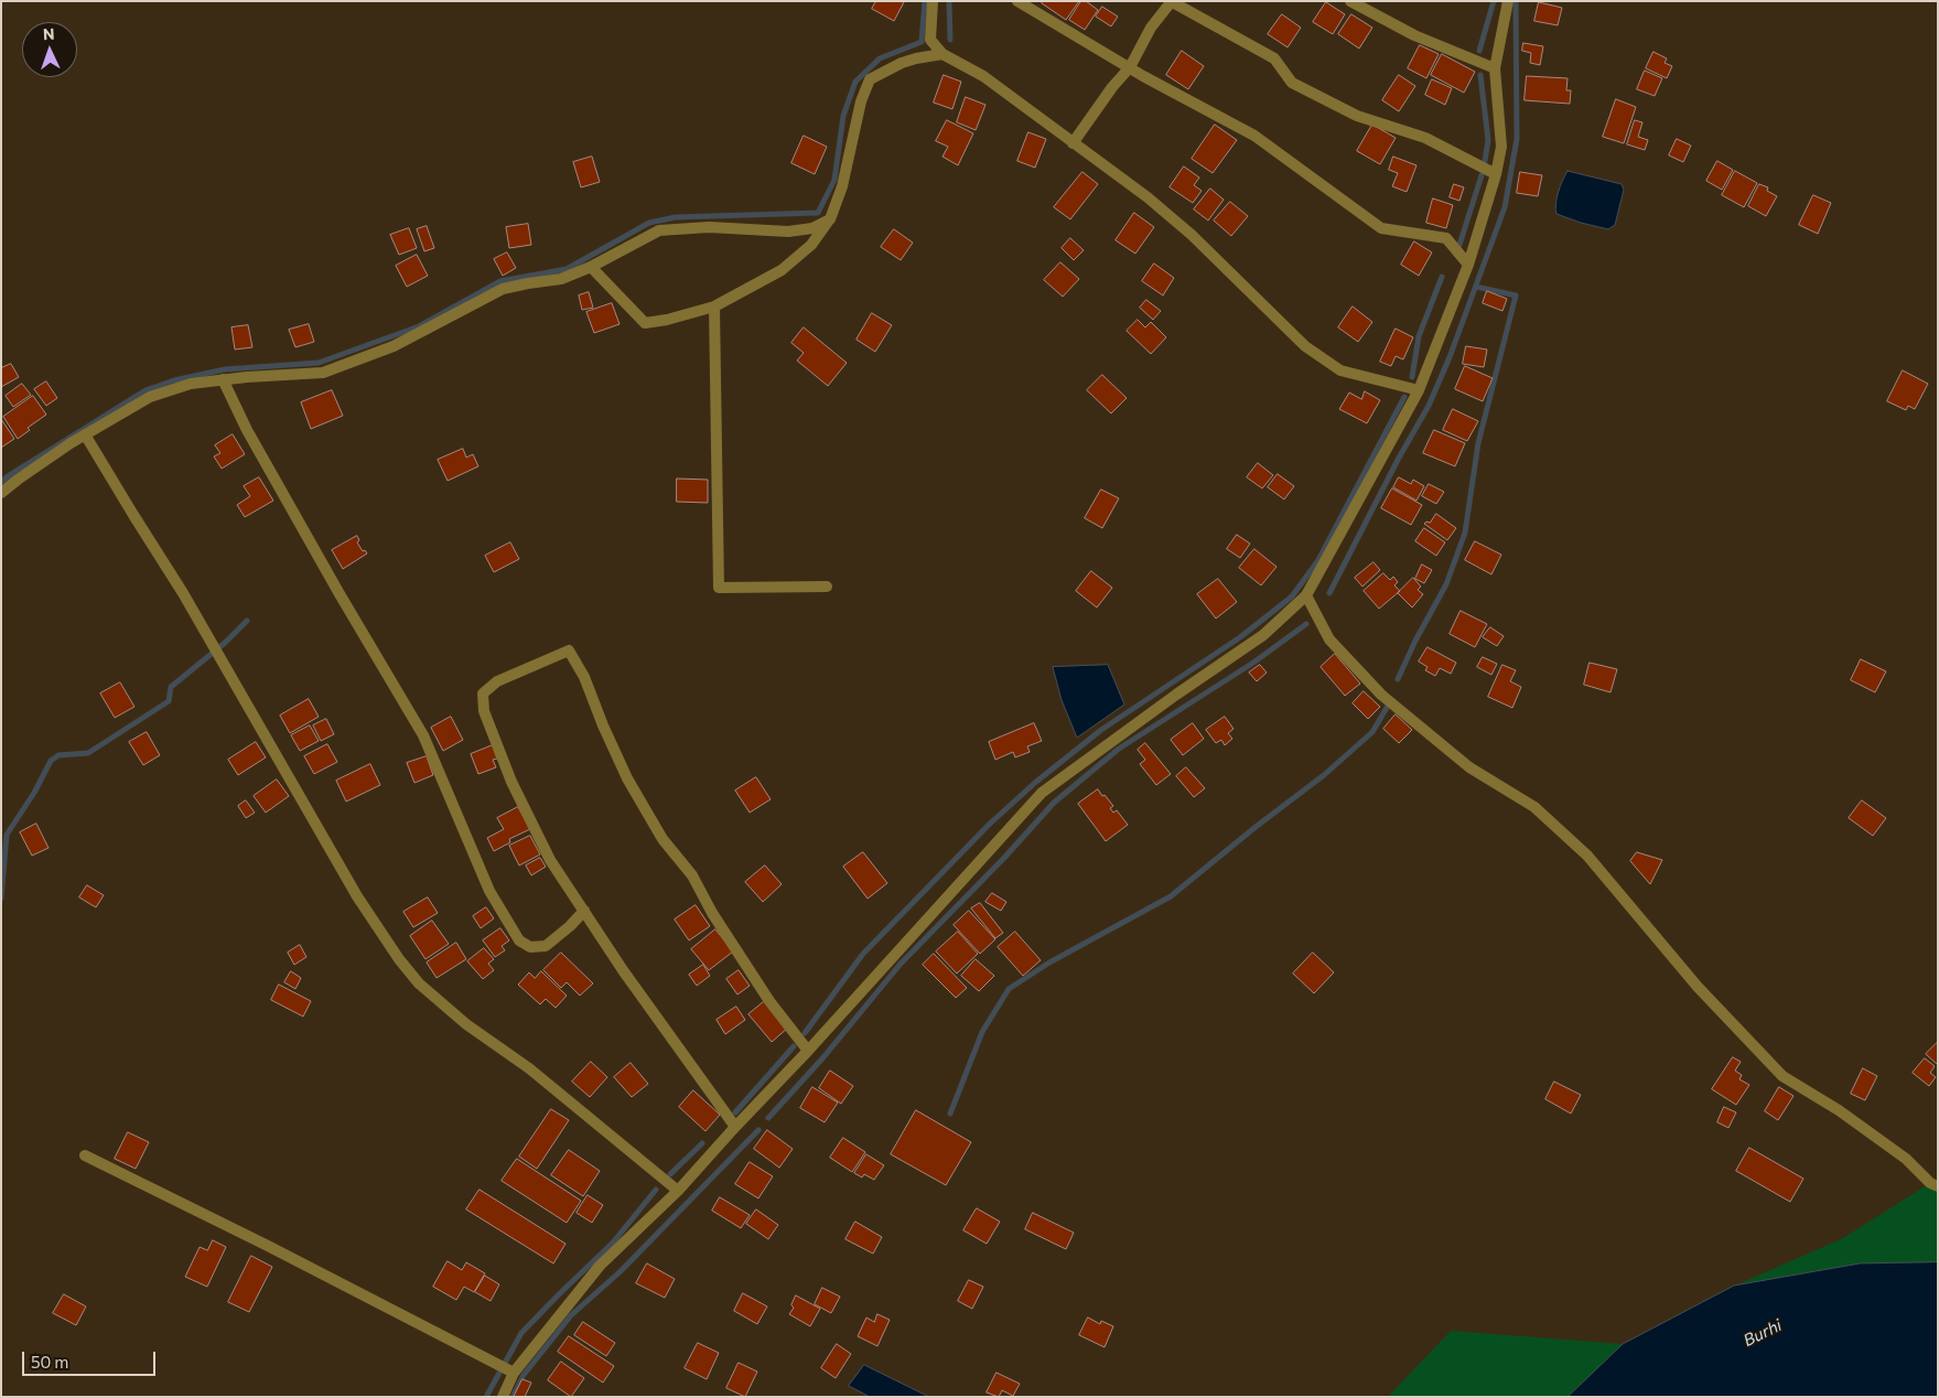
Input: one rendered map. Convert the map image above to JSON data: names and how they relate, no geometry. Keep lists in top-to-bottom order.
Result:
{
  "water": ["Burhi"],
  "scale_bar": "50 m",
  "north": "top"
}
